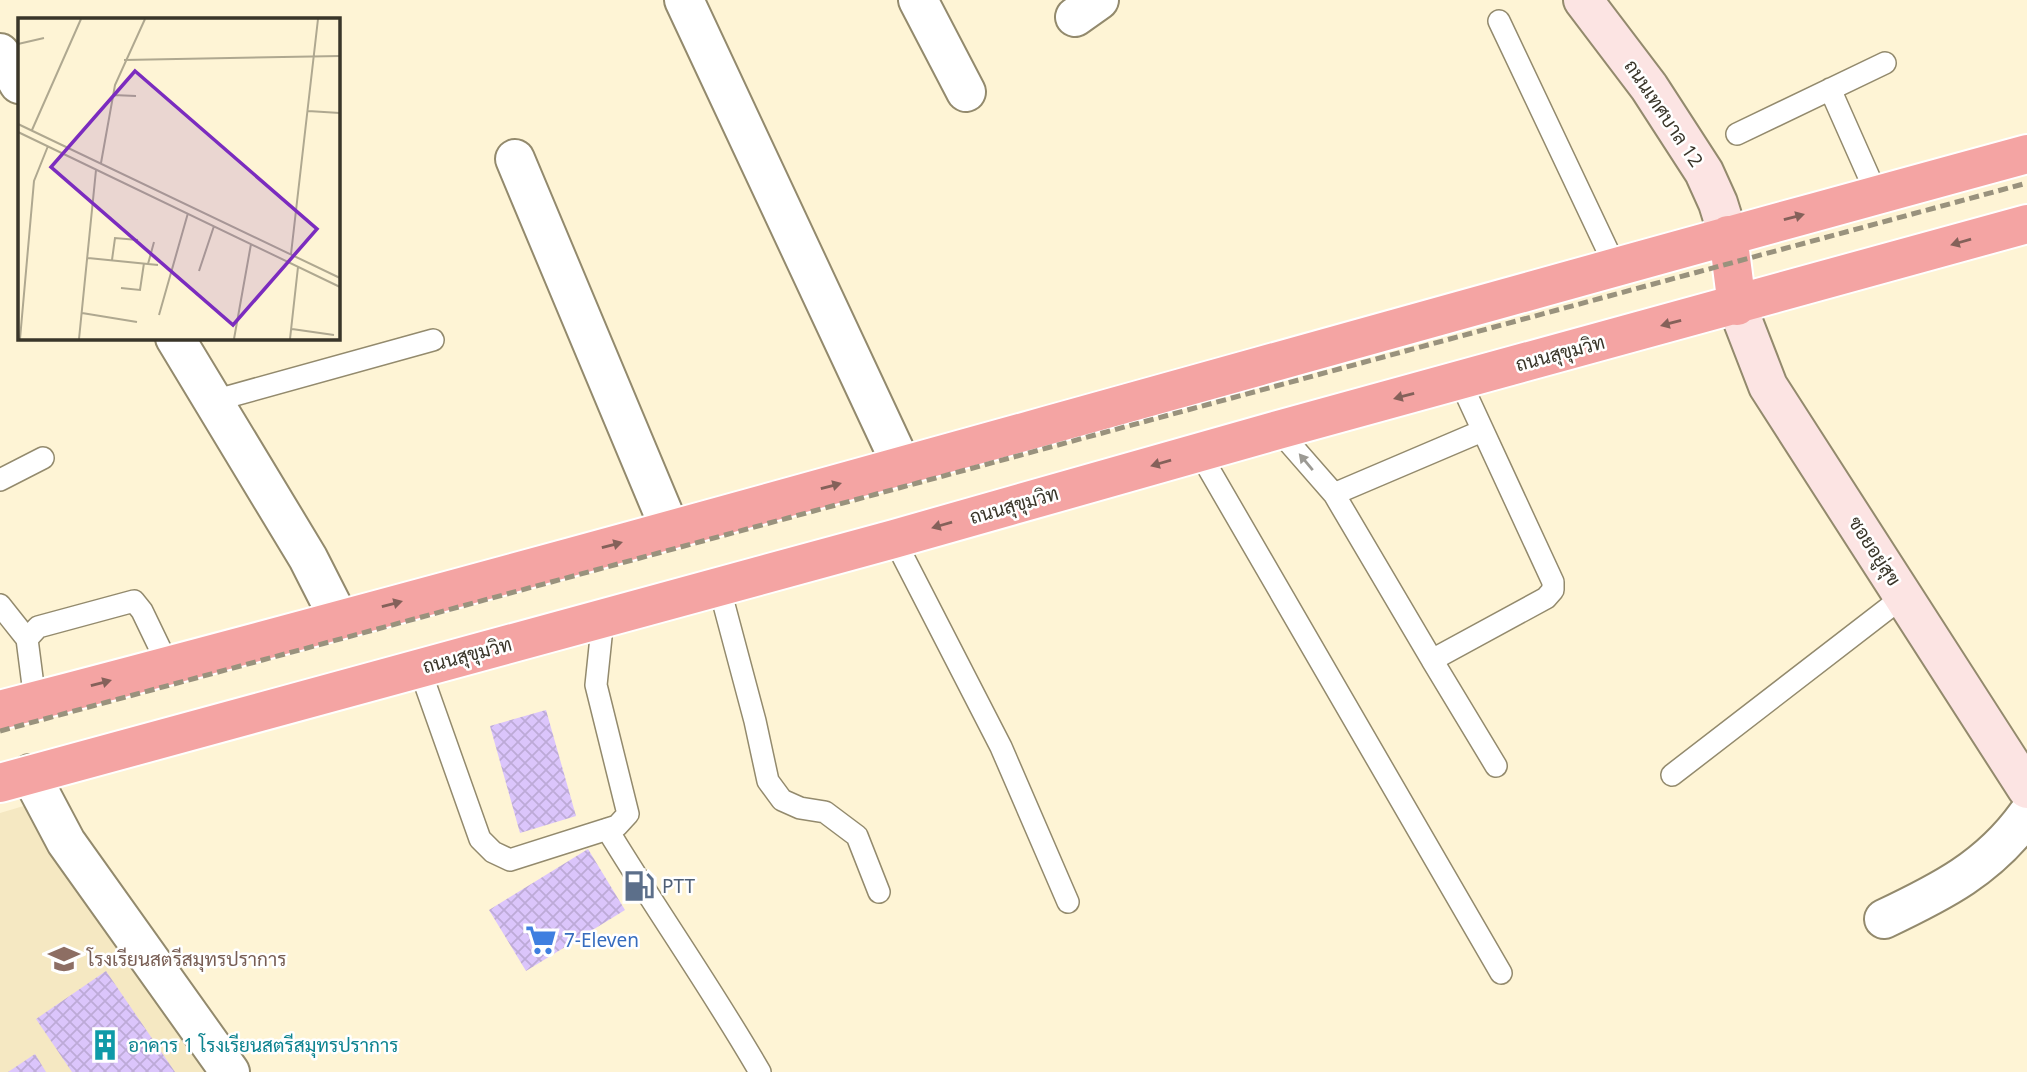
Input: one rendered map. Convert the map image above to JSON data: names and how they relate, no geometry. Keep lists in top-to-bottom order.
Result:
{
  "streets": {
    "highway": ["ถนนสุขุมวิท"],
    "street": ["ถนนเทศบาล 12", "ซอยอยู่สุข"]
  },
  "crossings": [
    ["ถนนสุขุมวิท", "ซอยอยู่สุข"]
  ],
  "places": {
    "fuel station": ["PTT"],
    "supermarket": ["7-Eleven"],
    "school or university": ["โรงเรียนสตรีสมุทรปราการ"],
    "building": ["อาคาร 1 โรงเรียนสตรีสมุทรปราการ"]
  }
}
